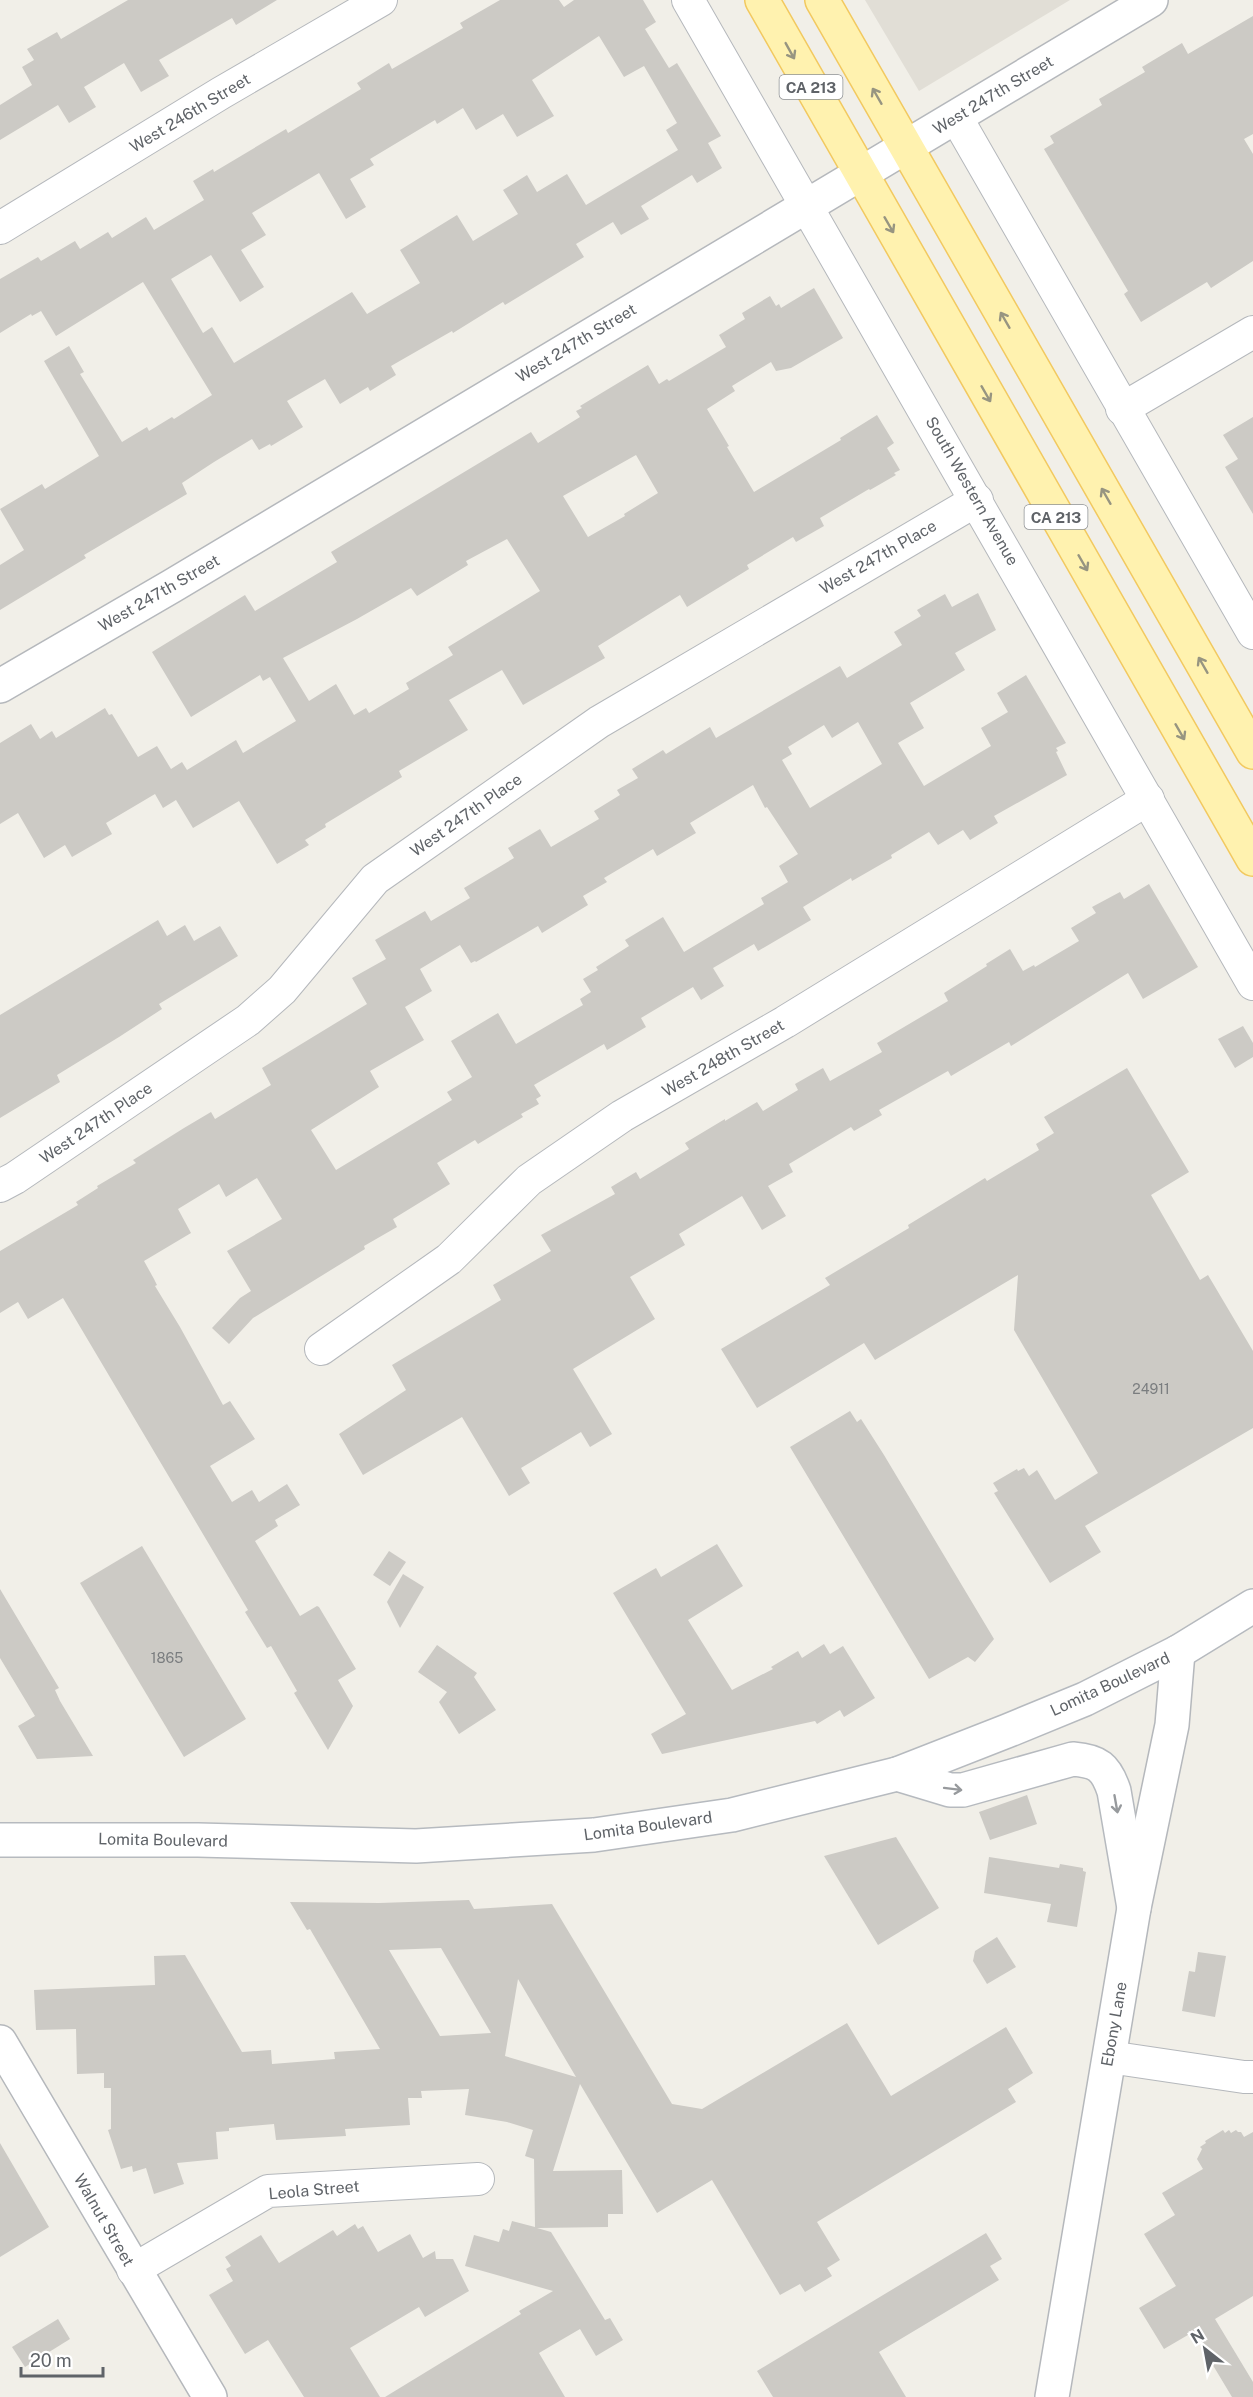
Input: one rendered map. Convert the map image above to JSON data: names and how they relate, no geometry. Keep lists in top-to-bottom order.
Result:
{
  "streets": {
    "main road": ["CA 213"],
    "street": [
      "West 247th Street",
      "West 246th Street",
      "South Western Avenue",
      "West 247th Place",
      "West 248th Street",
      "Lomita Boulevard",
      "Ebony Lane",
      "Leola Street",
      "Walnut Street"
    ]
  },
  "crossings": [
    ["CA 213", "West 247th Street"],
    ["West 247th Street", "South Western Avenue"],
    ["South Western Avenue", "West 247th Place"],
    ["South Western Avenue", "West 248th Street"],
    ["Lomita Boulevard", "Ebony Lane"],
    ["Leola Street", "Walnut Street"]
  ],
  "house_numbers": ["24911", "1865"],
  "scale_bar": "20 m",
  "north": "top left"
}
